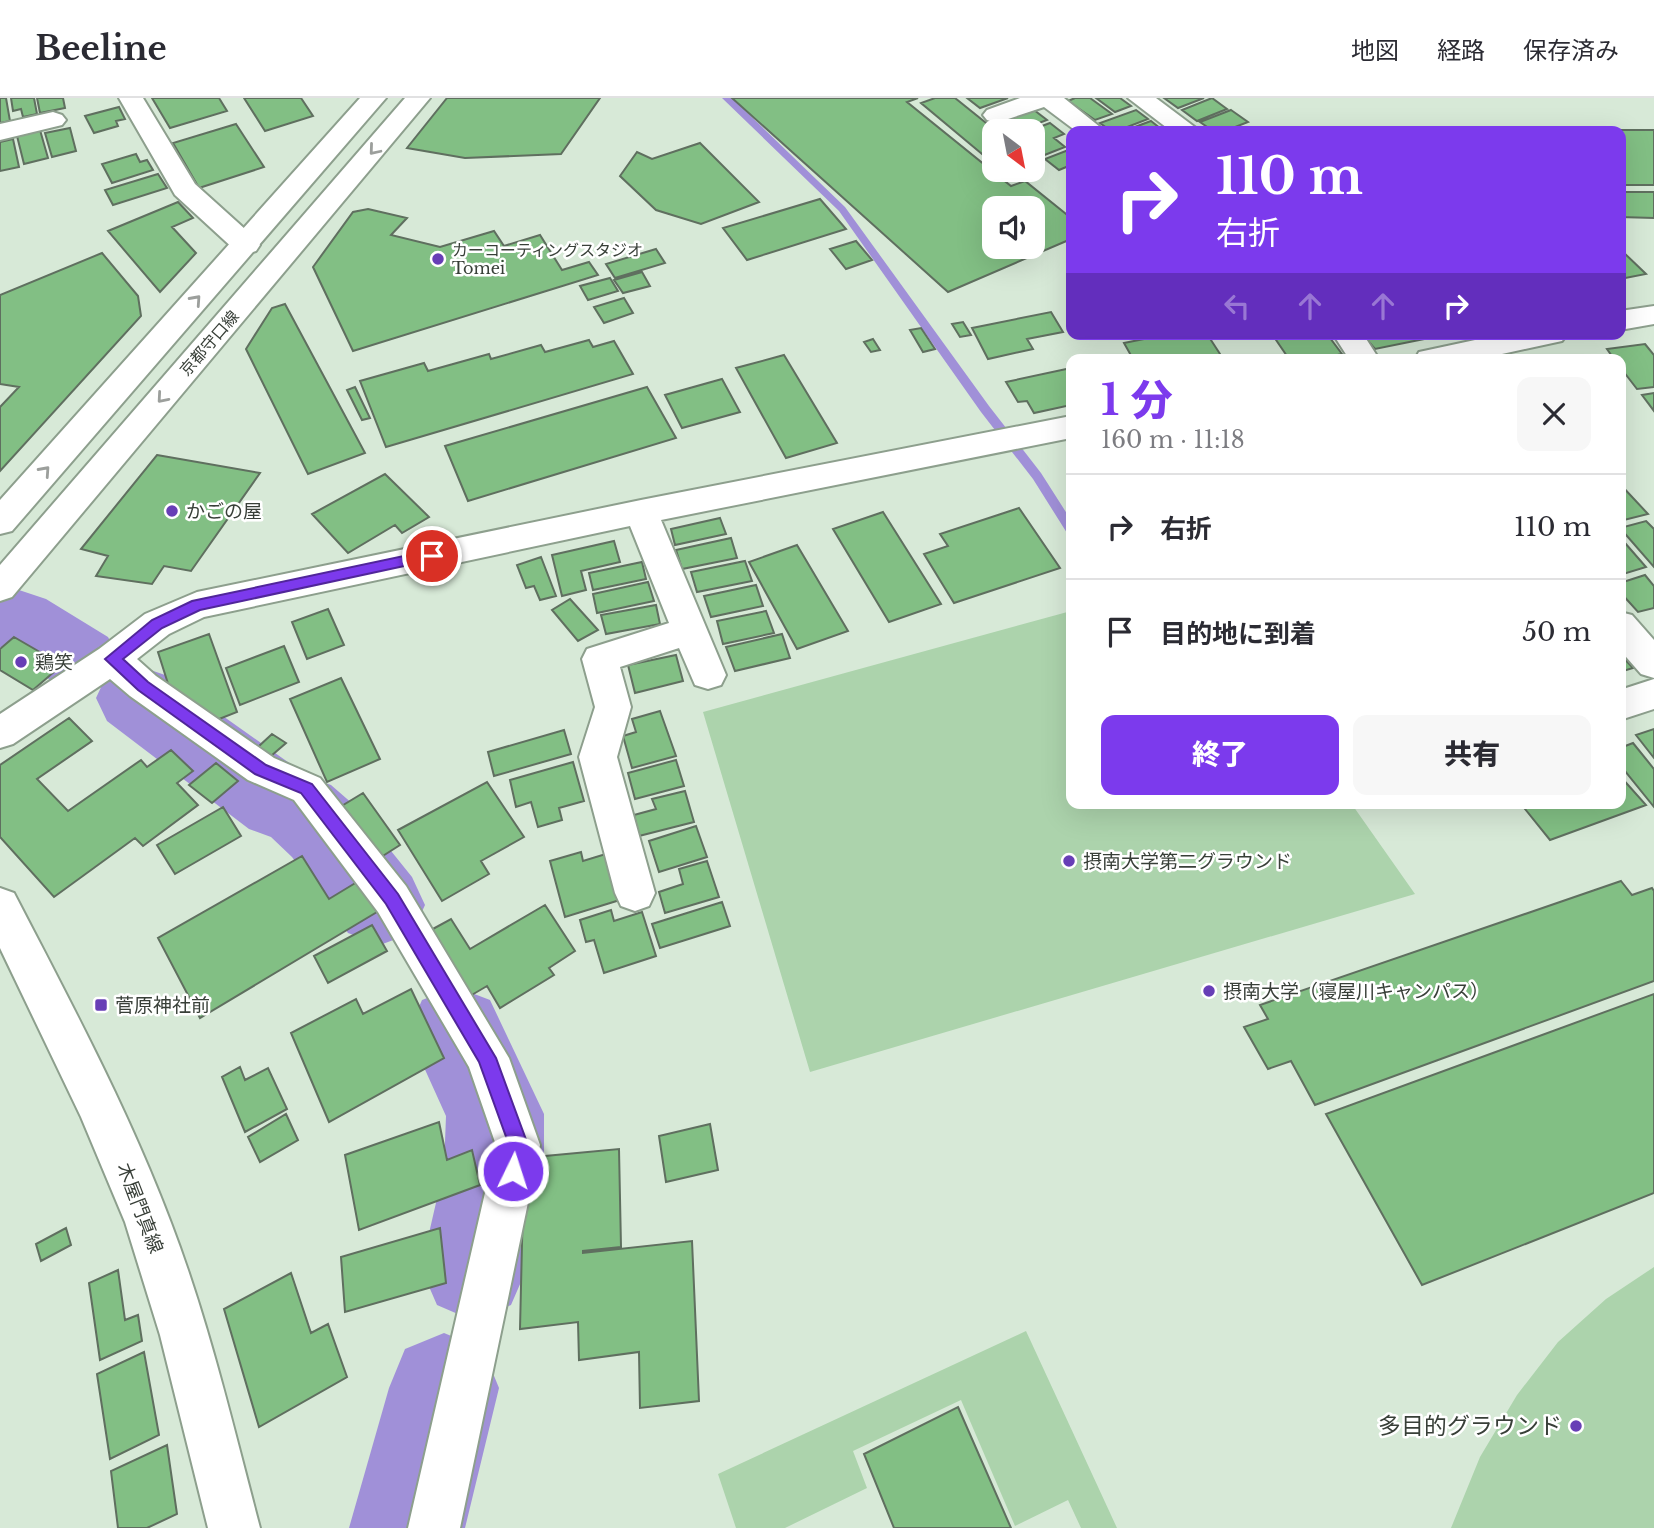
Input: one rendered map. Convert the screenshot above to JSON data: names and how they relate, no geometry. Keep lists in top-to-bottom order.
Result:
{
  "streets": {
    "street": ["京都守口線", "木屋門真線"]
  },
  "places": {
    "other": [
      "カーコーティングスタジオ Tomei",
      "かごの屋",
      "鶏笑",
      "摂南大学第二グラウンド",
      "摂南大学（寝屋川キャンパス）",
      "多目的グラウンド"
    ],
    "transit": ["菅原神社前"]
  },
  "north": "bottom right",
  "page": {
    "header": "Beeline",
    "nav": ["地図", "経路", "保存済み"],
    "turn": ["110 m", "右折"],
    "heading": ["1 分", "160 m · 11:18"],
    "list": [
      {
        "name": "右折",
        "value": "110 m"
      },
      {
        "name": "目的地に到着",
        "value": "50 m"
      }
    ],
    "buttons": ["終了", "共有"]
  }
}
